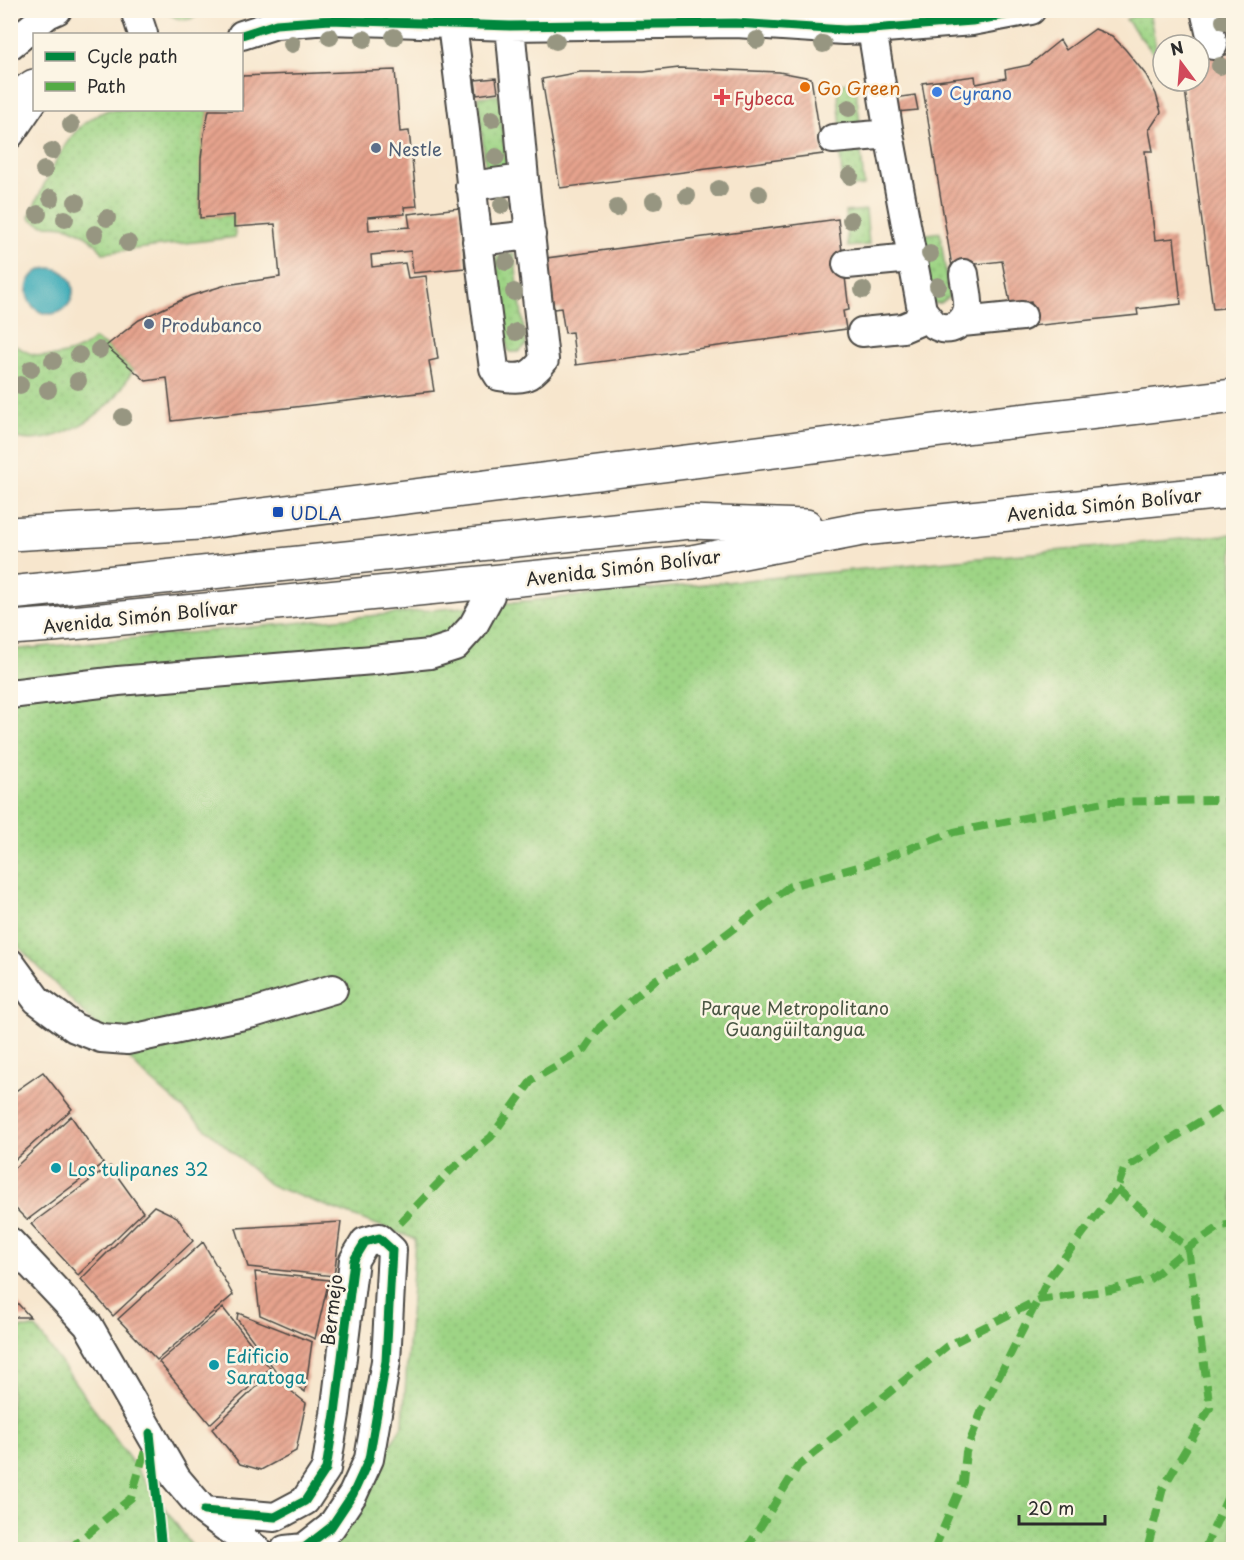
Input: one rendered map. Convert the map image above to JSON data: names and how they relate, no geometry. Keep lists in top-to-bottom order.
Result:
{
  "streets": {
    "main road": ["Avenida Simón Bolívar"],
    "street": ["Bermejo"]
  },
  "parks": ["Parque Metropolitano Guangüiltangua"],
  "places": {
    "other": [
      "Go Green",
      "Cyrano",
      "Nestle",
      "Produbanco",
      "Los tulipanes 32",
      "Edificio Saratoga"
    ],
    "health": ["Fybeca"],
    "transit": ["UDLA"]
  },
  "legend": ["Cycle path", "Path"],
  "scale_bar": "20 m",
  "north": "top"
}
